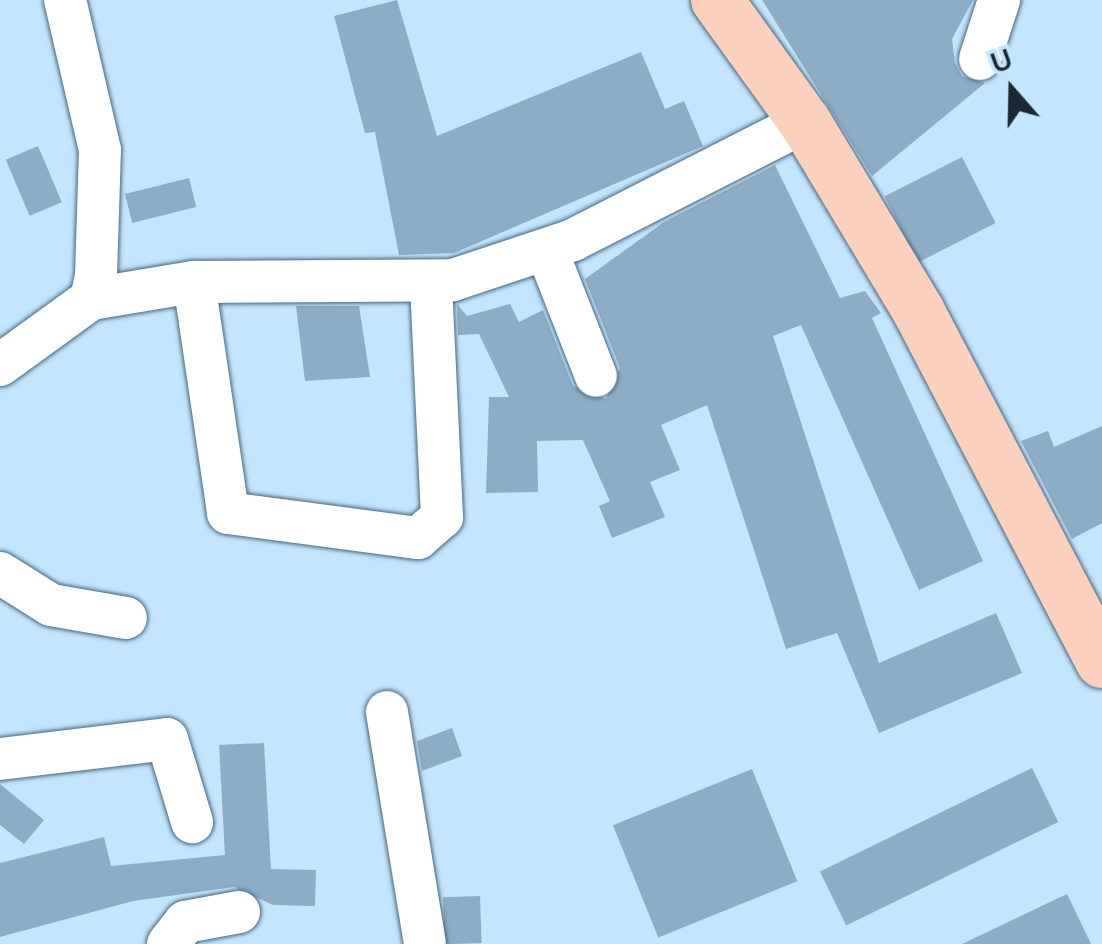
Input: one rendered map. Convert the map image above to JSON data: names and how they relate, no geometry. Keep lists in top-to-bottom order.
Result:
{
  "north": "top"
}
